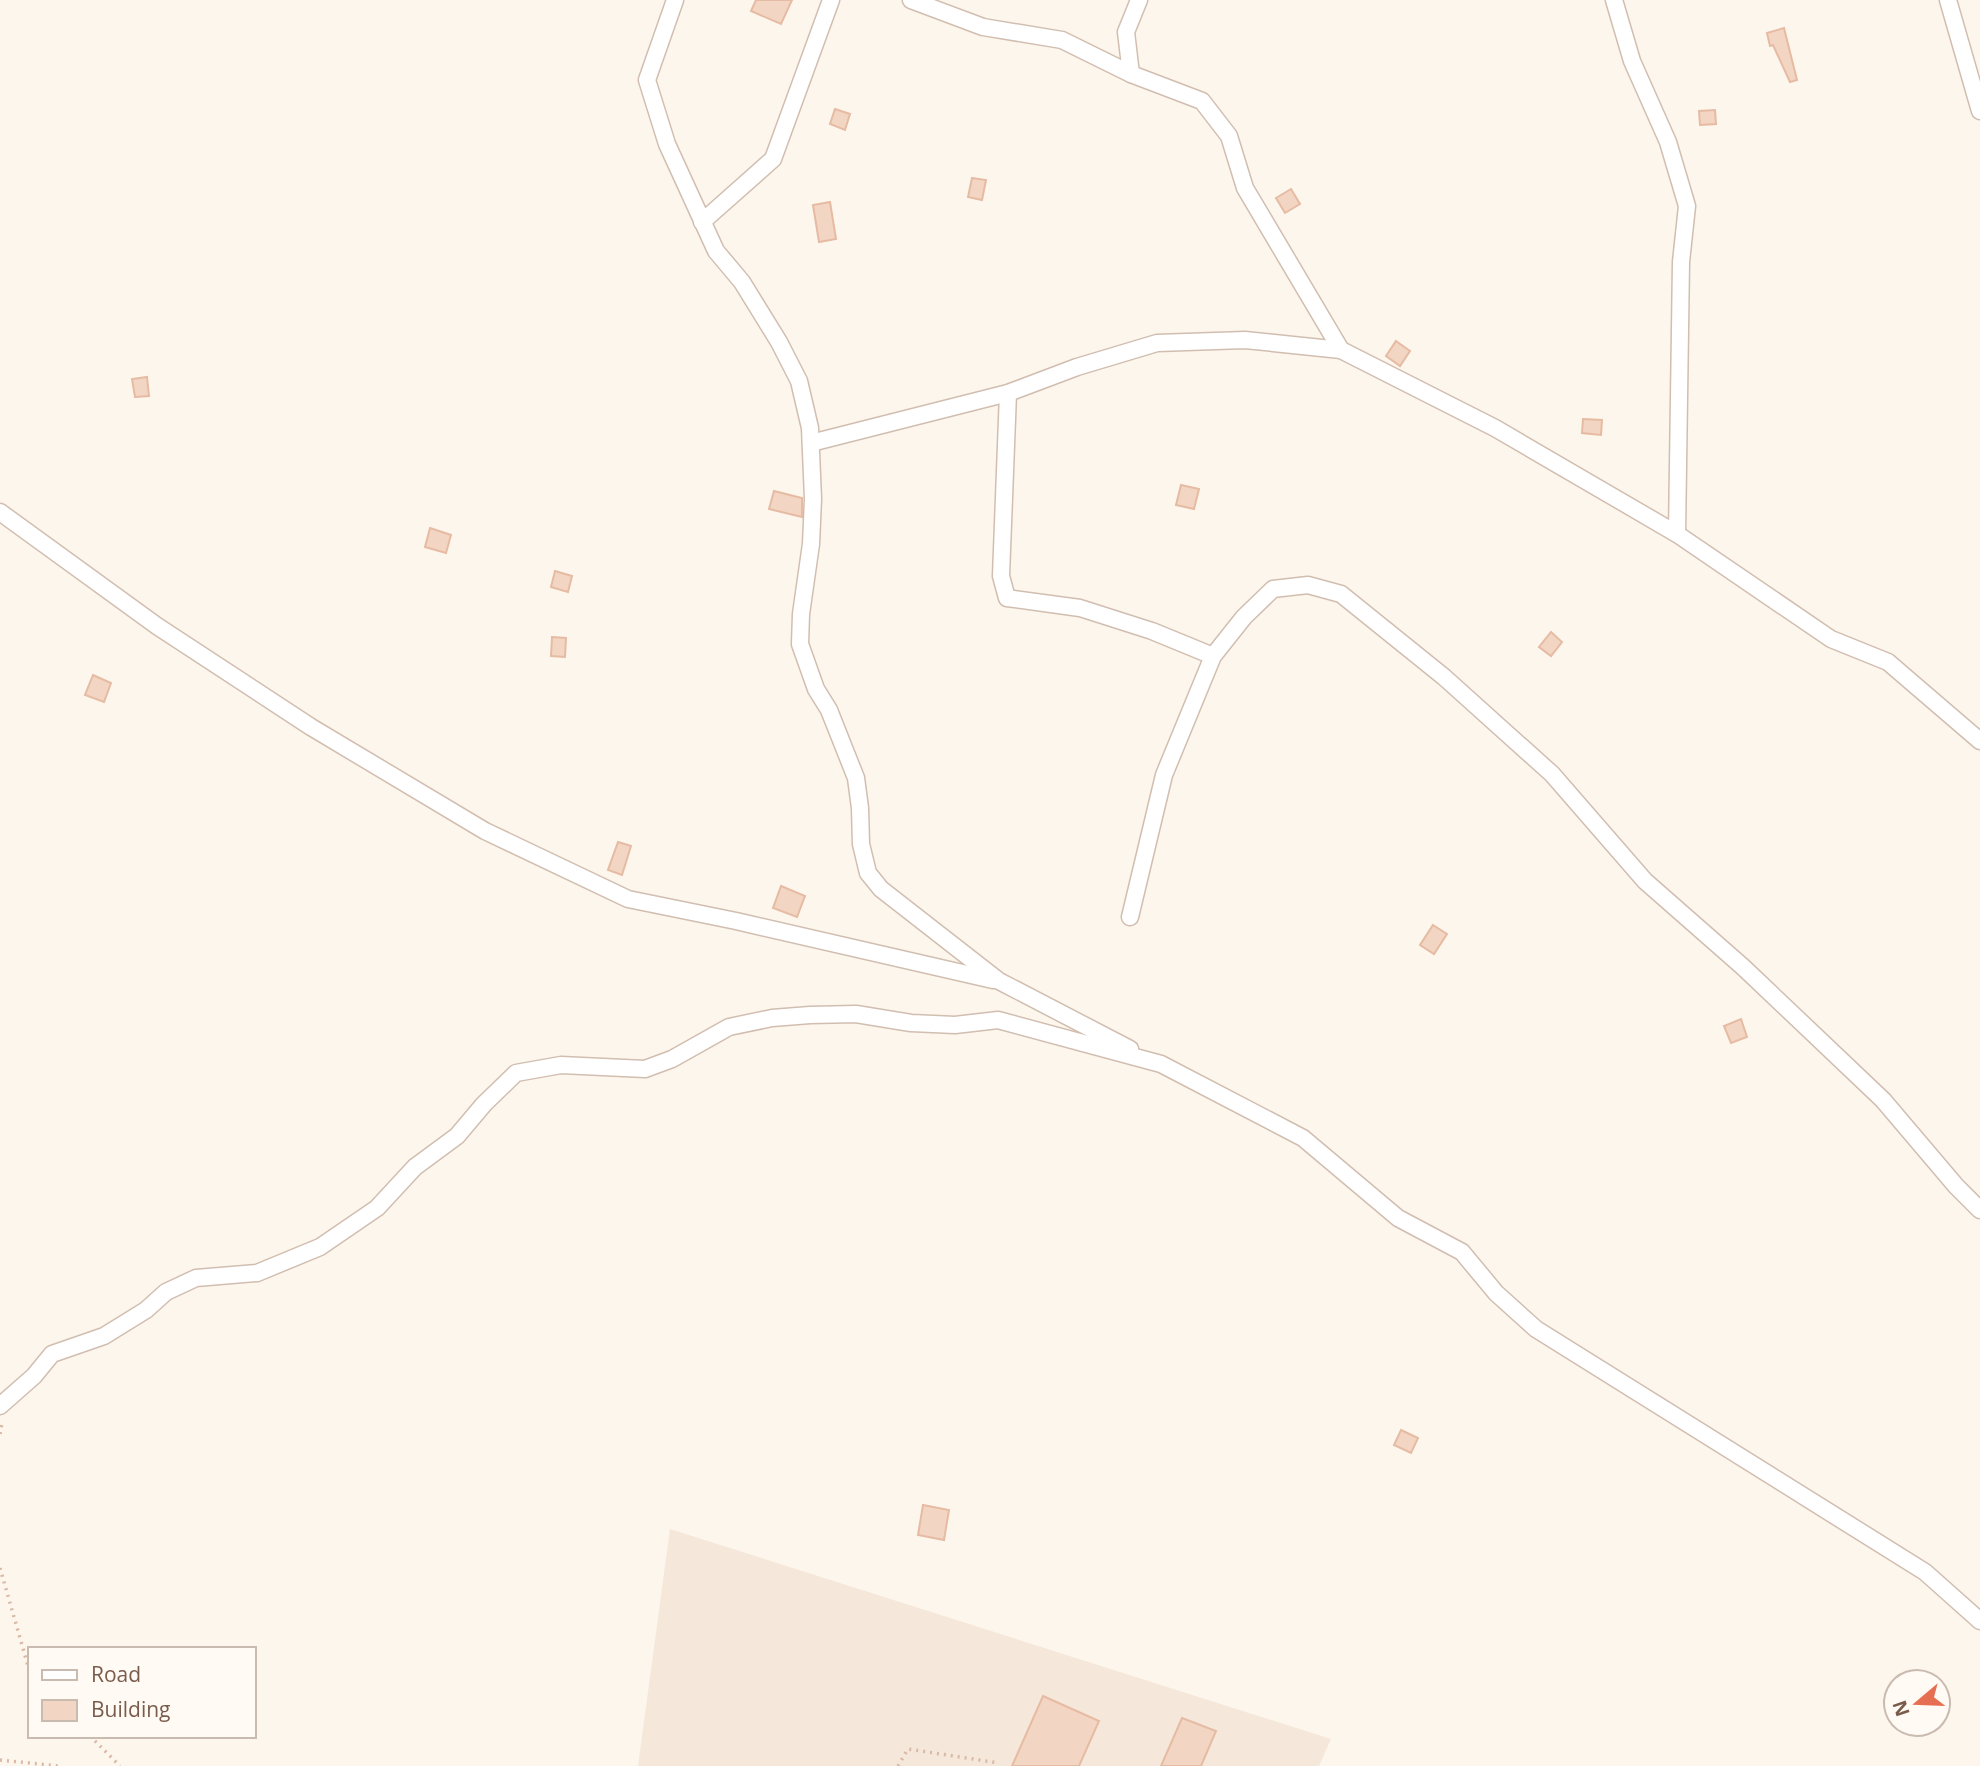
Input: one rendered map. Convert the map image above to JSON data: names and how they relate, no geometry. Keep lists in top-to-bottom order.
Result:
{
  "legend": ["Road", "Building"],
  "north": "left"
}
